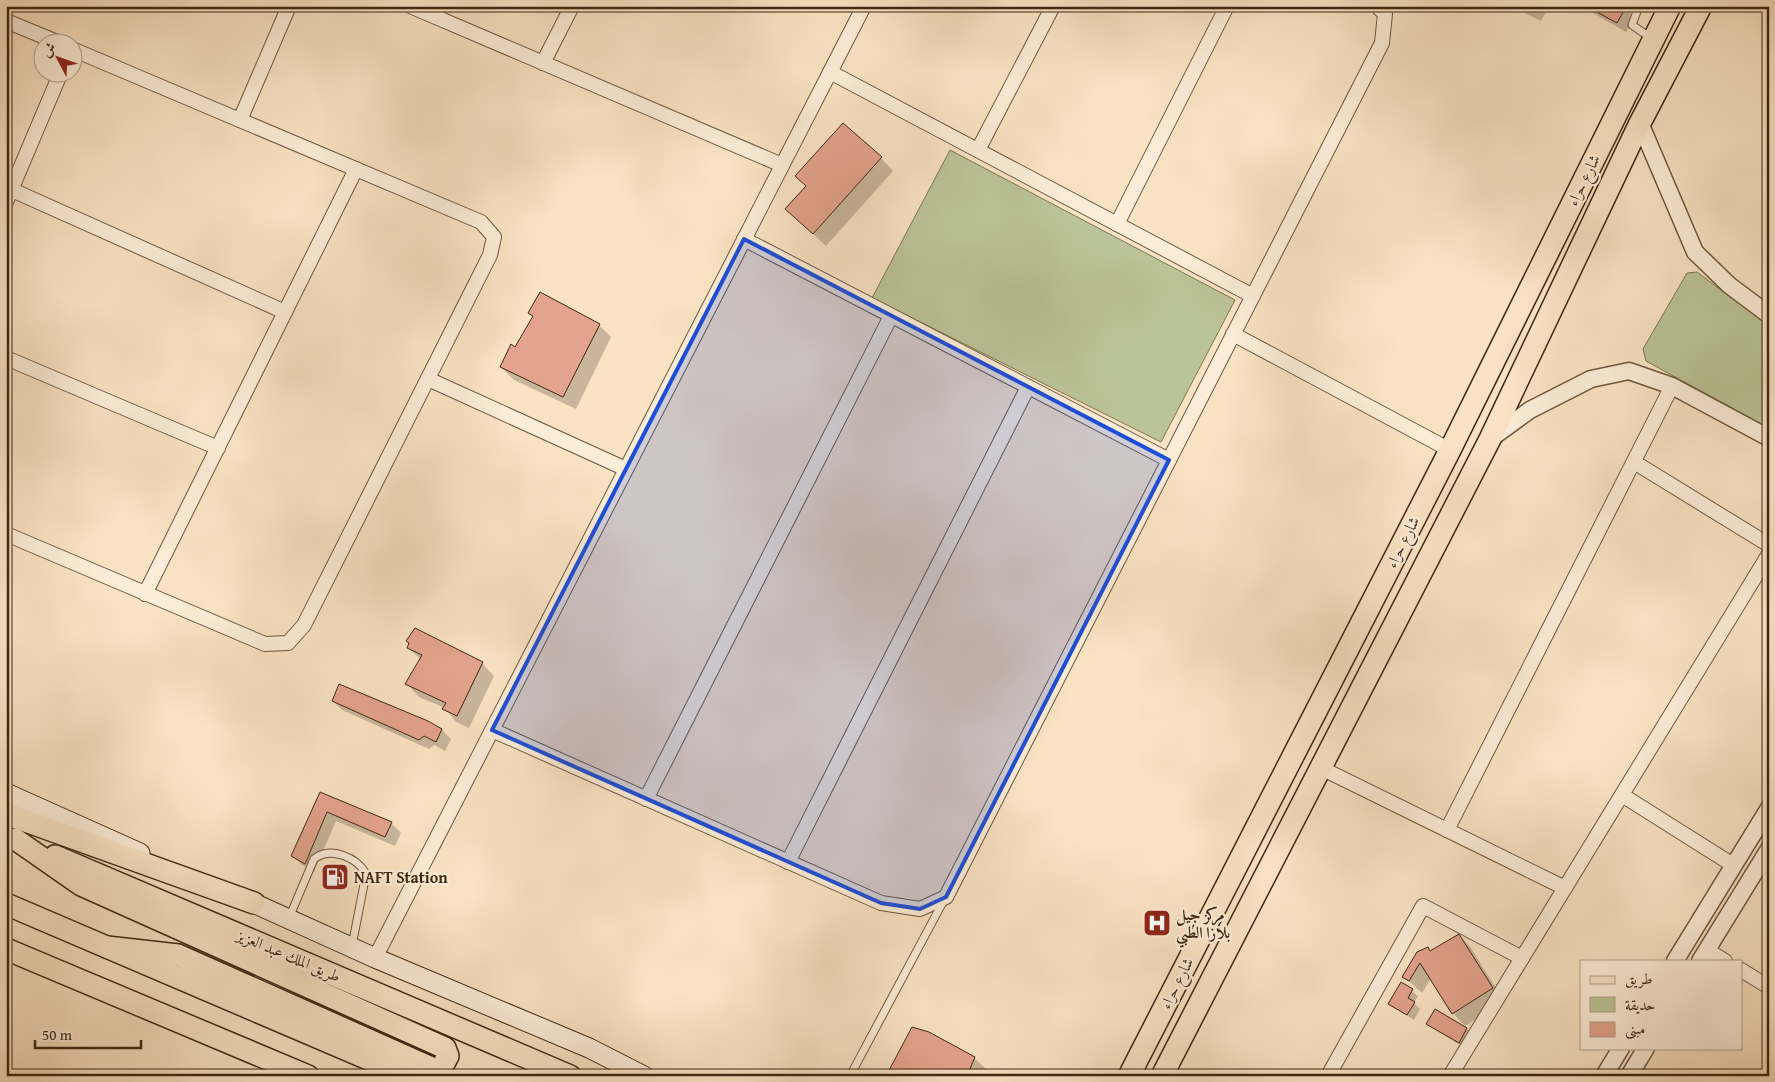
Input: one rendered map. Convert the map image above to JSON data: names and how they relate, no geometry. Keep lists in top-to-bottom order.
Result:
{
  "streets": {
    "main road": ["شارع حراء", "طريق الملك عبد العزيز"]
  },
  "places": {
    "fuel station": ["NAFT Station"],
    "hospital": ["مركز جيل بلازا الطبي"]
  },
  "legend": ["طريق", "حديقة", "مبنى"],
  "scale_bar": "50 m",
  "north": "top left"
}
